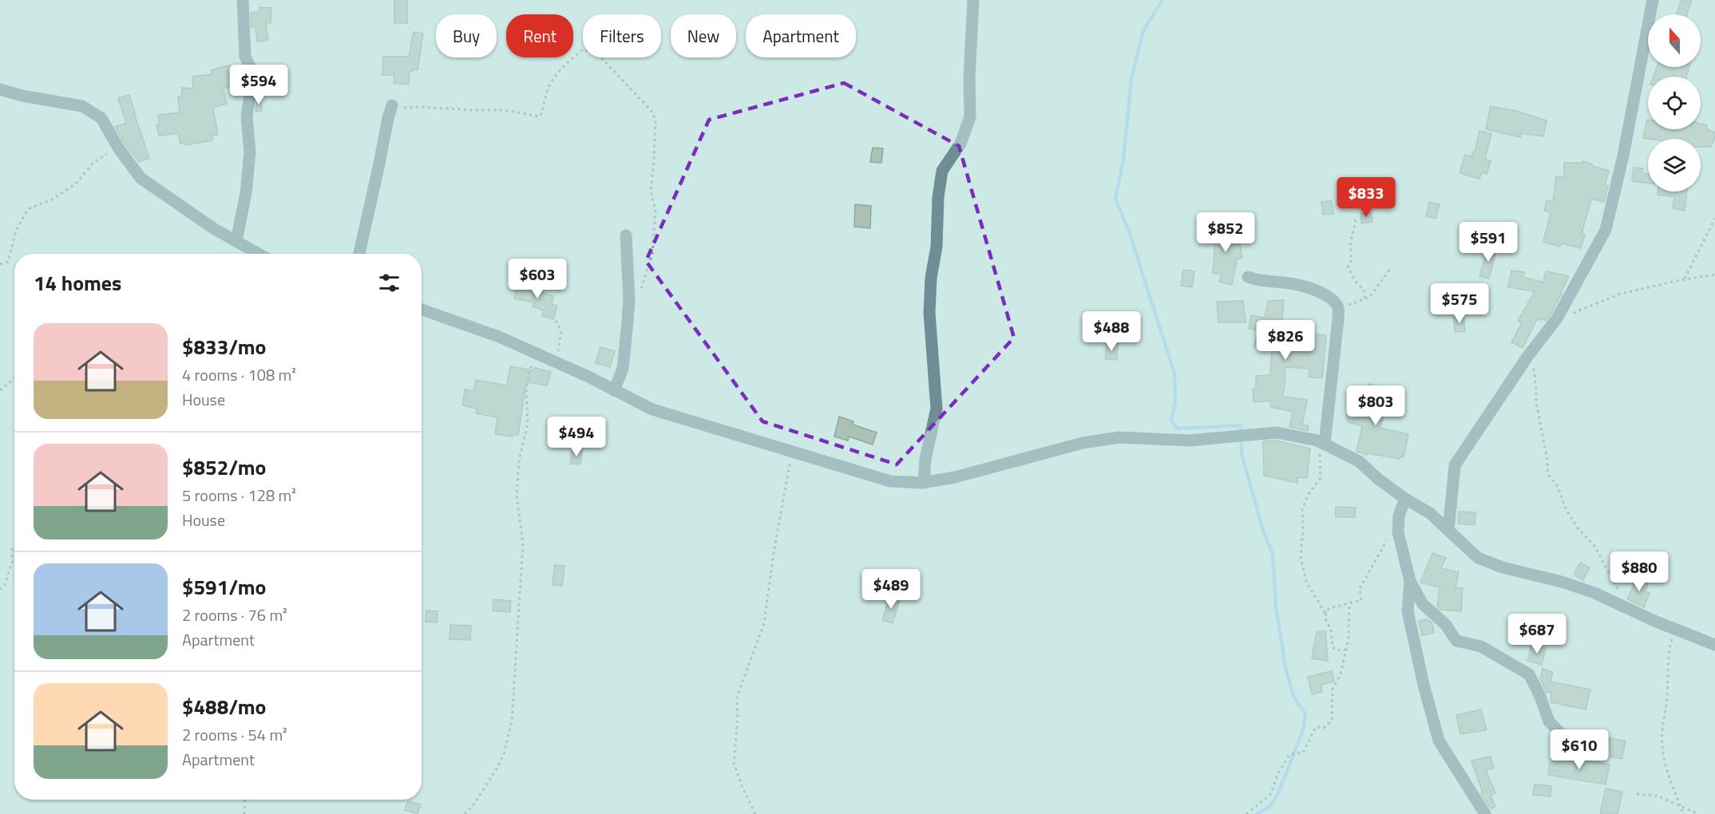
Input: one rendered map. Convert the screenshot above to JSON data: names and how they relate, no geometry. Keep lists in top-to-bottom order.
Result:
{
  "north": "top",
  "page": {
    "chip": [
      "Buy",
      "Rent",
      "Filters",
      "New",
      "Apartment"
    ],
    "price": [
      "$594",
      "$833",
      "$852",
      "$591",
      "$603",
      "$575",
      "$488",
      "$826",
      "$803",
      "$494",
      "$880",
      "$489",
      "$687",
      "$610"
    ],
    "heading": "14 homes",
    "list": [
      {
        "name": "$833/mo",
        "note": "4 rooms · 108 m² · House"
      },
      {
        "name": "$852/mo",
        "note": "5 rooms · 128 m² · House"
      },
      {
        "name": "$591/mo",
        "note": "2 rooms · 76 m² · Apartment"
      },
      {
        "name": "$488/mo",
        "note": "2 rooms · 54 m² · Apartment"
      }
    ]
  }
}
